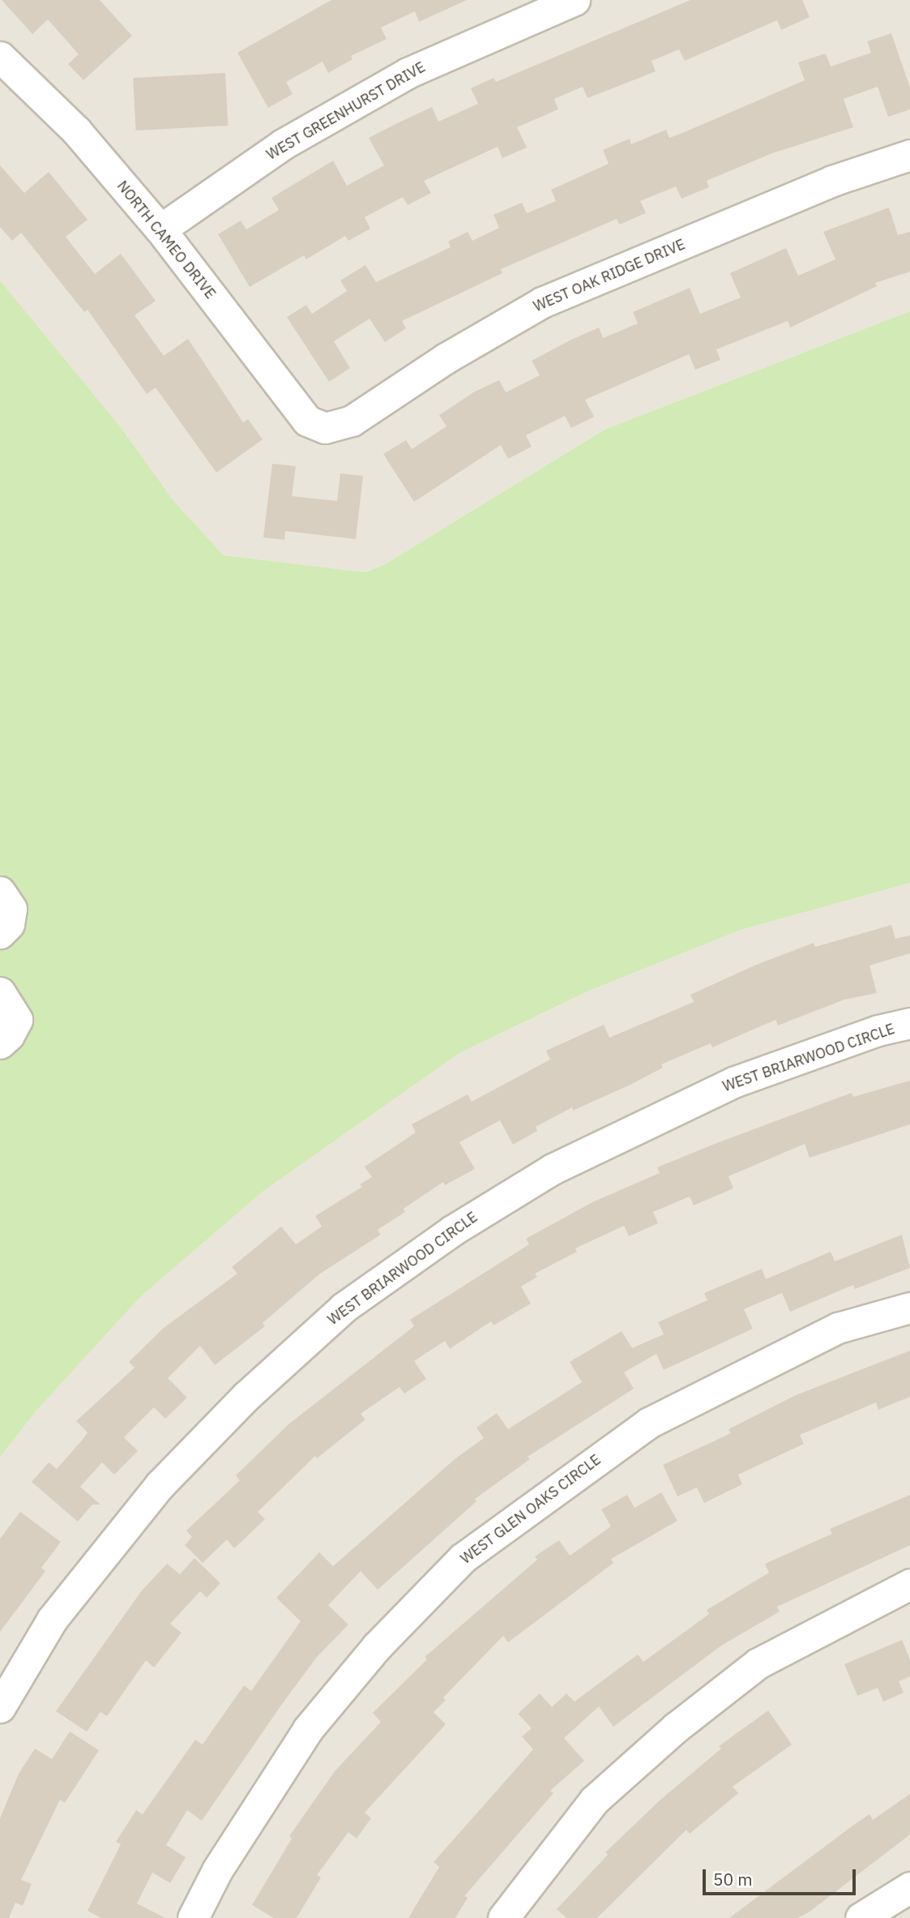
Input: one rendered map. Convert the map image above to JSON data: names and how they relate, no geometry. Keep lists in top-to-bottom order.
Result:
{
  "streets": {
    "street": [
      "WEST GREENHURST DRIVE",
      "NORTH CAMEO DRIVE",
      "WEST OAK RIDGE DRIVE",
      "WEST BRIARWOOD CIRCLE",
      "WEST GLEN OAKS CIRCLE"
    ]
  },
  "crossings": [
    ["WEST GREENHURST DRIVE", "NORTH CAMEO DRIVE"],
    ["NORTH CAMEO DRIVE", "WEST OAK RIDGE DRIVE"]
  ],
  "scale_bar": "50 m"
}
